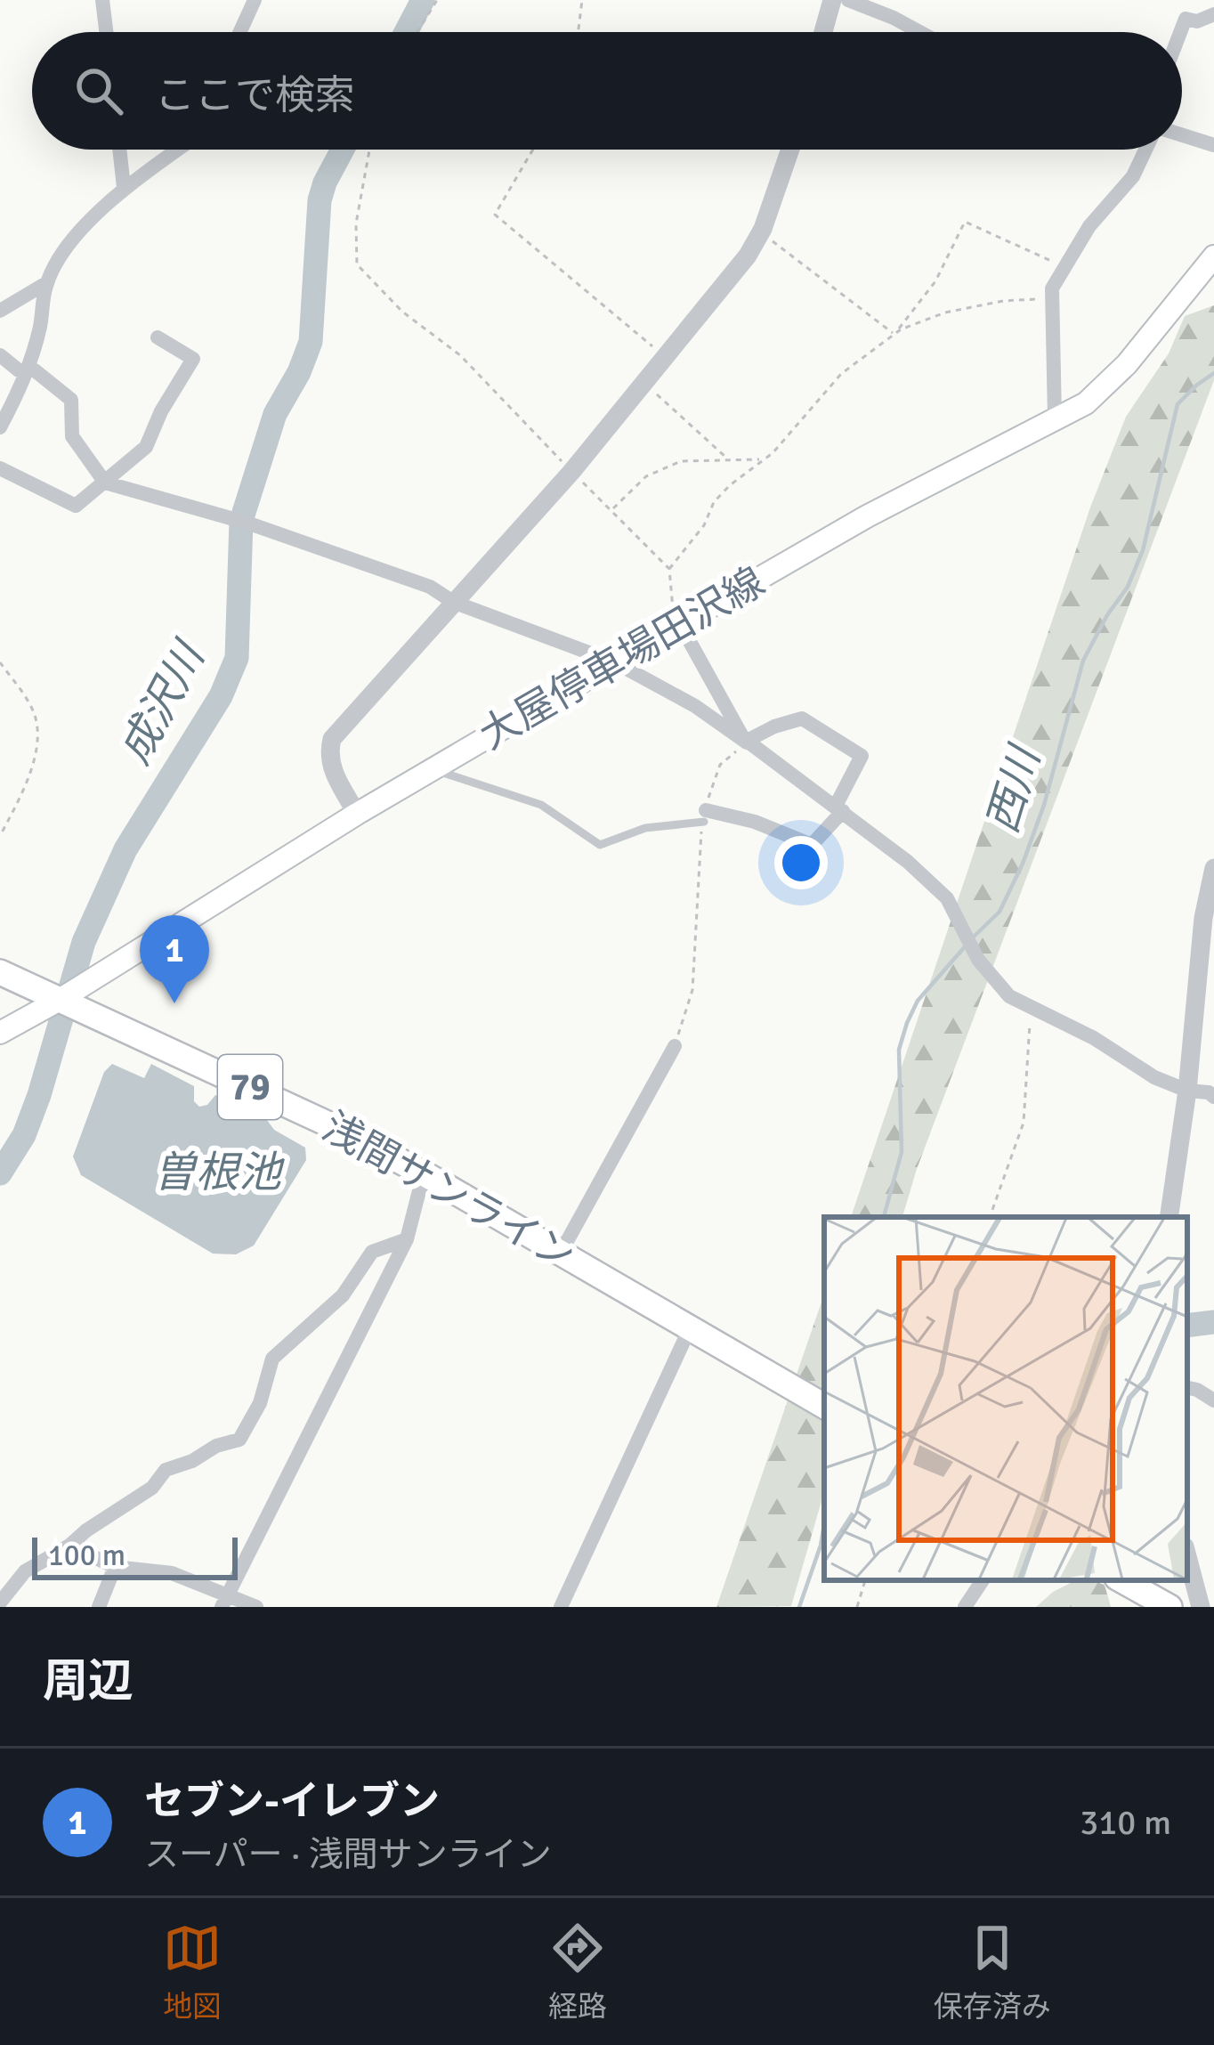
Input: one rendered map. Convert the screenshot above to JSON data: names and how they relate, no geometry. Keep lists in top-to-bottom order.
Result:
{
  "streets": {
    "main road": ["大屋停車場田沢線", "79", "浅間サンライン"]
  },
  "crossings": [
    ["大屋停車場田沢線", "浅間サンライン"]
  ],
  "water": ["成沢川", "西川", "曽根池"],
  "scale_bar": "100 m",
  "page": {
    "search": "ここで検索",
    "pins": "1",
    "scale": "100 m",
    "heading": "周辺",
    "list": [
      {
        "mark": "1",
        "name": "セブン-イレブン",
        "note": "スーパー · 浅間サンライン",
        "value": "310 m"
      }
    ],
    "nav": ["地図", "経路", "保存済み"]
  }
}
